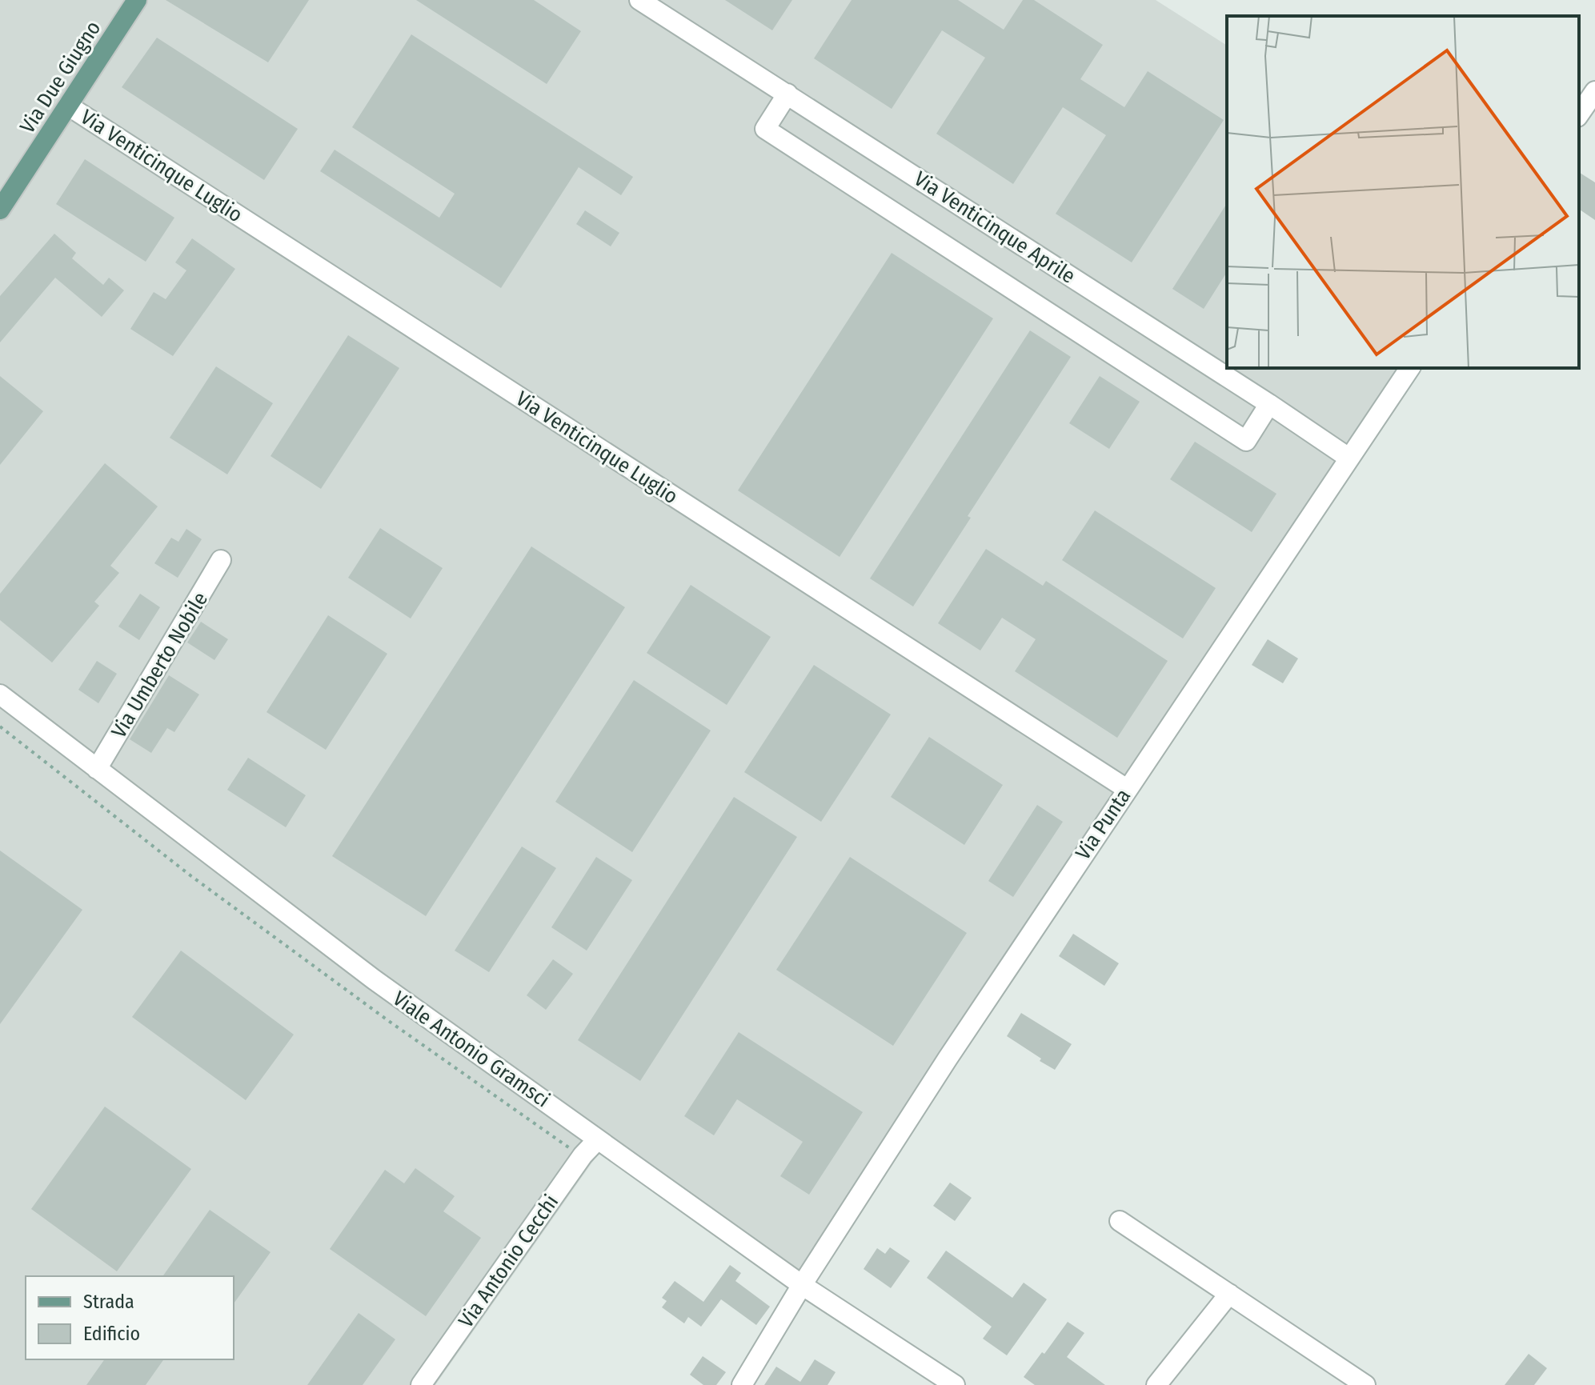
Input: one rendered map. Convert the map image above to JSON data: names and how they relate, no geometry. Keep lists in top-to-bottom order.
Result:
{
  "streets": {
    "main road": ["Via Due Giugno"],
    "street": [
      "Via Venticinque Luglio",
      "Via Venticinque Aprile",
      "Via Umberto Nobile",
      "Via Punta",
      "Viale Antonio Gramsci",
      "Via Antonio Cecchi"
    ]
  },
  "crossings": [
    ["Via Due Giugno", "Via Venticinque Luglio"],
    ["Via Venticinque Luglio", "Via Punta"],
    ["Via Venticinque Aprile", "Via Punta"],
    ["Via Umberto Nobile", "Viale Antonio Gramsci"],
    ["Via Punta", "Viale Antonio Gramsci"],
    ["Viale Antonio Gramsci", "Via Antonio Cecchi"]
  ],
  "legend": ["Strada", "Edificio"]
}
